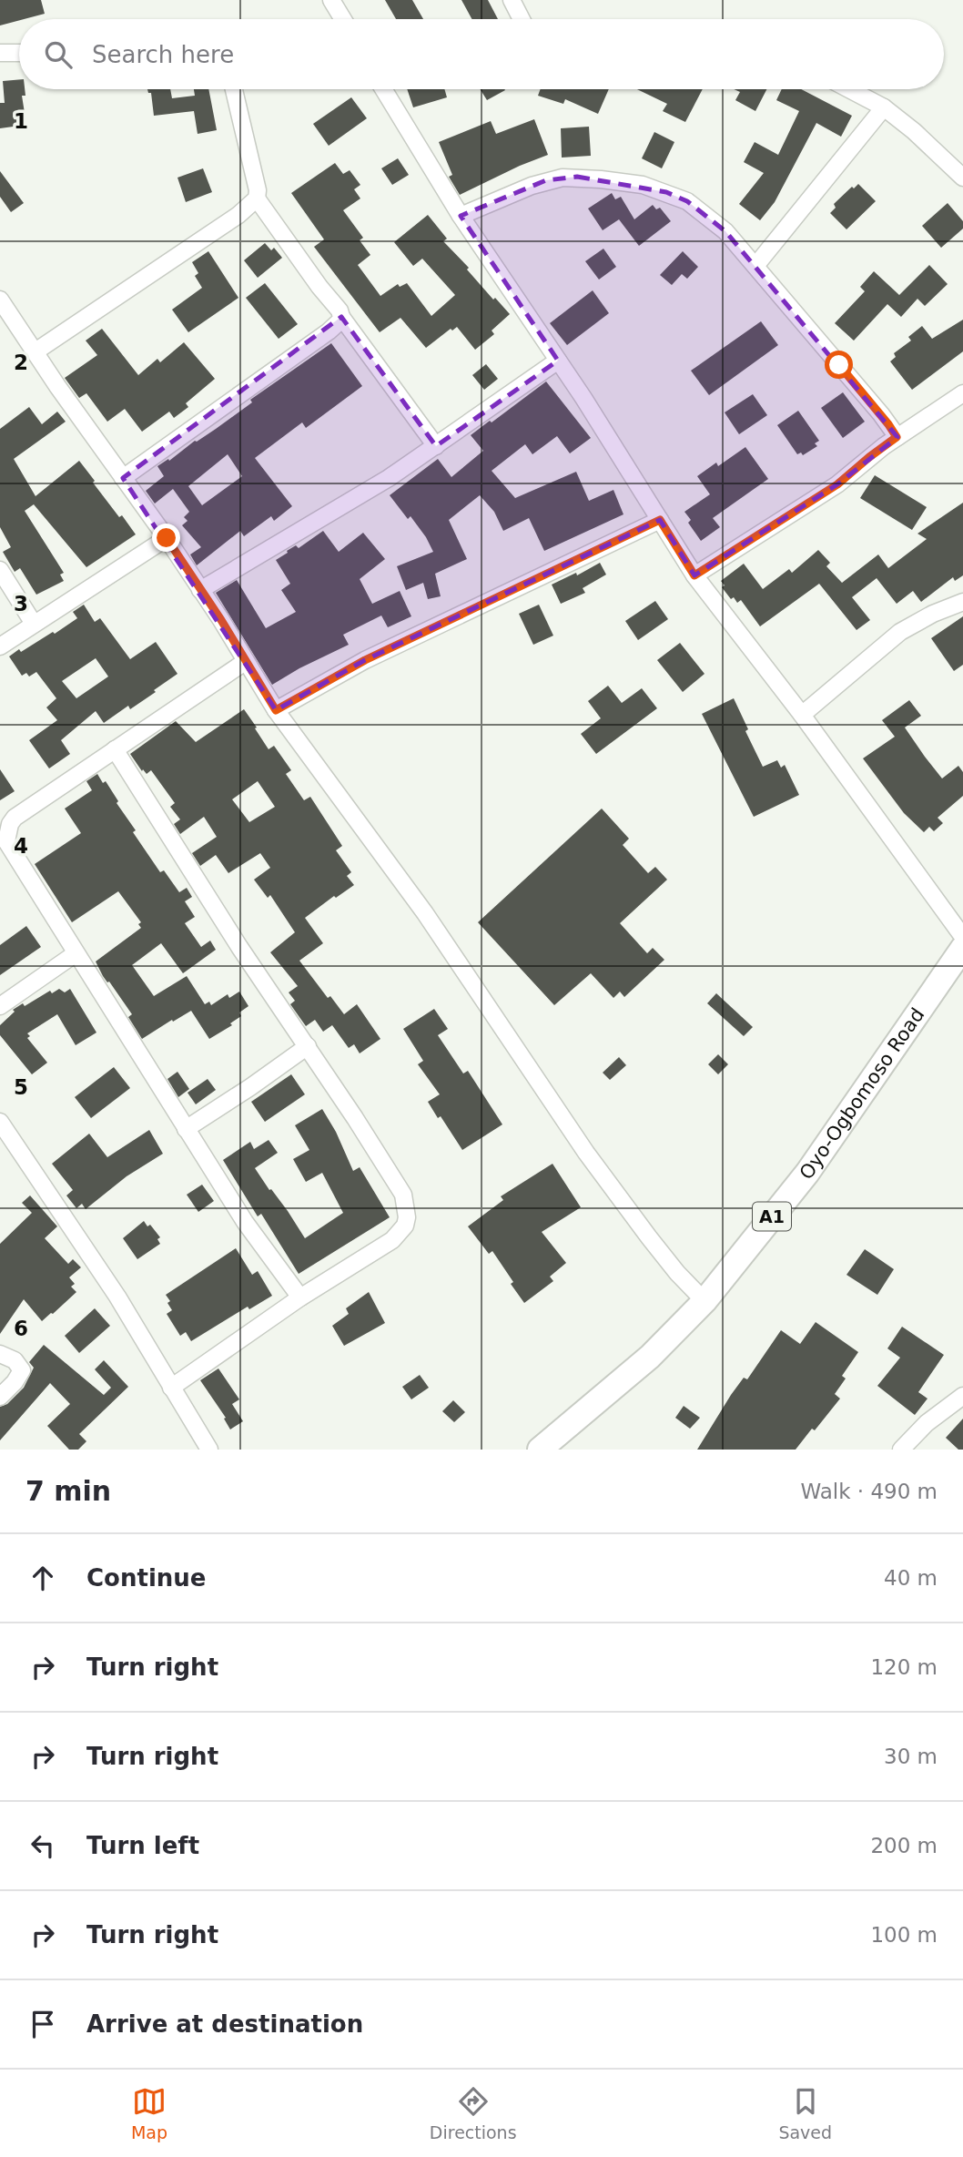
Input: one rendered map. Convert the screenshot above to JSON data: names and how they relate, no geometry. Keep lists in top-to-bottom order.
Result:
{
  "streets": {
    "highway": ["Oyo-Ogbomoso Road", "A1"]
  },
  "page": {
    "search": "Search here",
    "heading": ["7 min", "Walk · 490 m"],
    "list": [
      ["Continue", "40 m"],
      ["Turn right", "120 m"],
      ["Turn right", "30 m"],
      ["Turn left", "200 m"],
      ["Turn right", "100 m"],
      "Arrive at destination"
    ],
    "nav": ["Map", "Directions", "Saved"]
  },
  "grid": {
    "rows": [
      "1",
      "2",
      "3",
      "4",
      "5",
      "6"
    ]
  }
}
